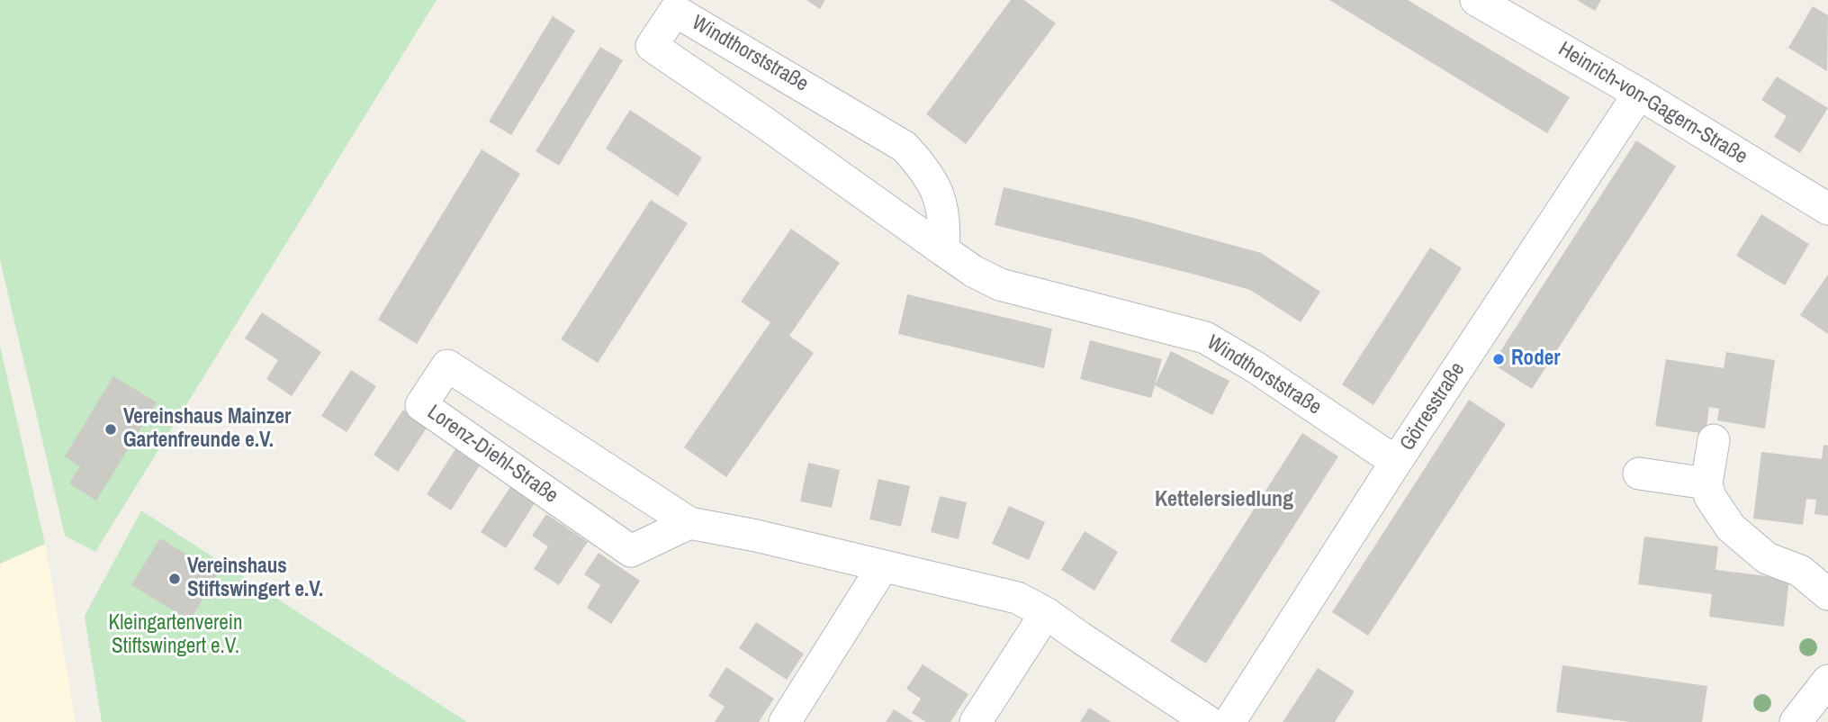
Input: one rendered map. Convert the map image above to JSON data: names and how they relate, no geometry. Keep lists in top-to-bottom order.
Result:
{
  "streets": {
    "street": [
      "Windthorststraße",
      "Heinrich-von-Gagern-Straße",
      "Görresstraße",
      "Lorenz-Diehl-Straße"
    ]
  },
  "crossings": [
    ["Windthorststraße", "Görresstraße"],
    ["Heinrich-von-Gagern-Straße", "Görresstraße"]
  ],
  "districts": ["Kettelersiedlung"],
  "parks": ["Kleingartenverein Stiftswingert e.V."],
  "places": ["Roder", "Vereinshaus Mainzer Gartenfreunde e.V.", "Vereinshaus Stiftswingert e.V."]
}
